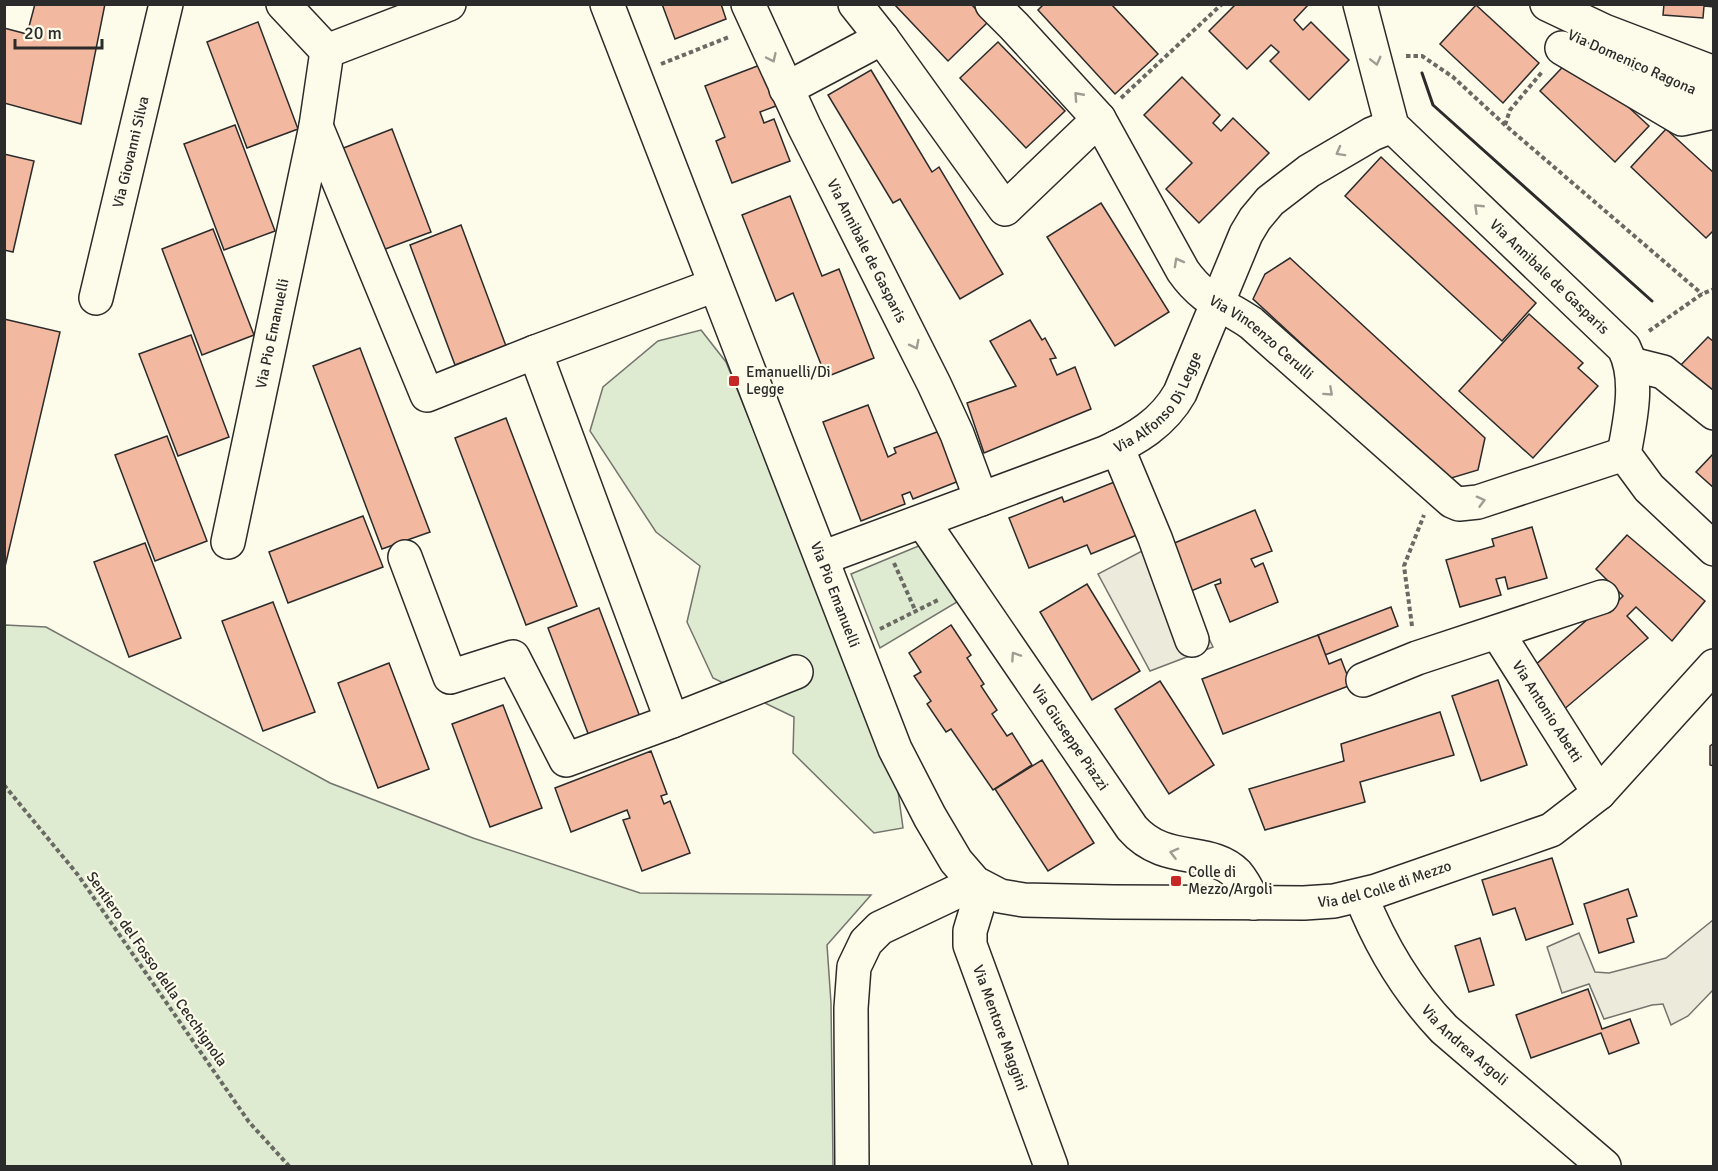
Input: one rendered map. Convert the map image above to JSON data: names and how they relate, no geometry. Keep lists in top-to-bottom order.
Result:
{
  "streets": {
    "street": [
      "Via Domenico Ragona",
      "Via Giovanni Silva",
      "Via Annibale de Gasparis",
      "Via Pio Emanuelli",
      "Via Vincenzo Cerulli",
      "Via Alfonso Di Legge",
      "Via Antonio Abetti",
      "Via Giuseppe Piazzi",
      "Via del Colle di Mezzo",
      "Via Mentore Maggini",
      "Via Andrea Argoli"
    ],
    "path": ["Sentiero del Fosso della Cecchignola"]
  },
  "crossings": [
    ["Via Annibale de Gasparis", "Via Alfonso Di Legge"],
    ["Via Pio Emanuelli", "Via Alfonso Di Legge"],
    ["Via Pio Emanuelli", "Via del Colle di Mezzo"],
    ["Via Pio Emanuelli", "Via Mentore Maggini"],
    ["Via Vincenzo Cerulli", "Via Alfonso Di Legge"],
    ["Via Alfonso Di Legge", "Via Giuseppe Piazzi"],
    ["Via Antonio Abetti", "Via del Colle di Mezzo"],
    ["Via Giuseppe Piazzi", "Via del Colle di Mezzo"],
    ["Via del Colle di Mezzo", "Via Mentore Maggini"],
    ["Via del Colle di Mezzo", "Via Andrea Argoli"]
  ],
  "places": {
    "transit": ["Emanuelli/Di Legge", "Colle di Mezzo/Argoli"]
  },
  "scale_bar": "20 m"
}
